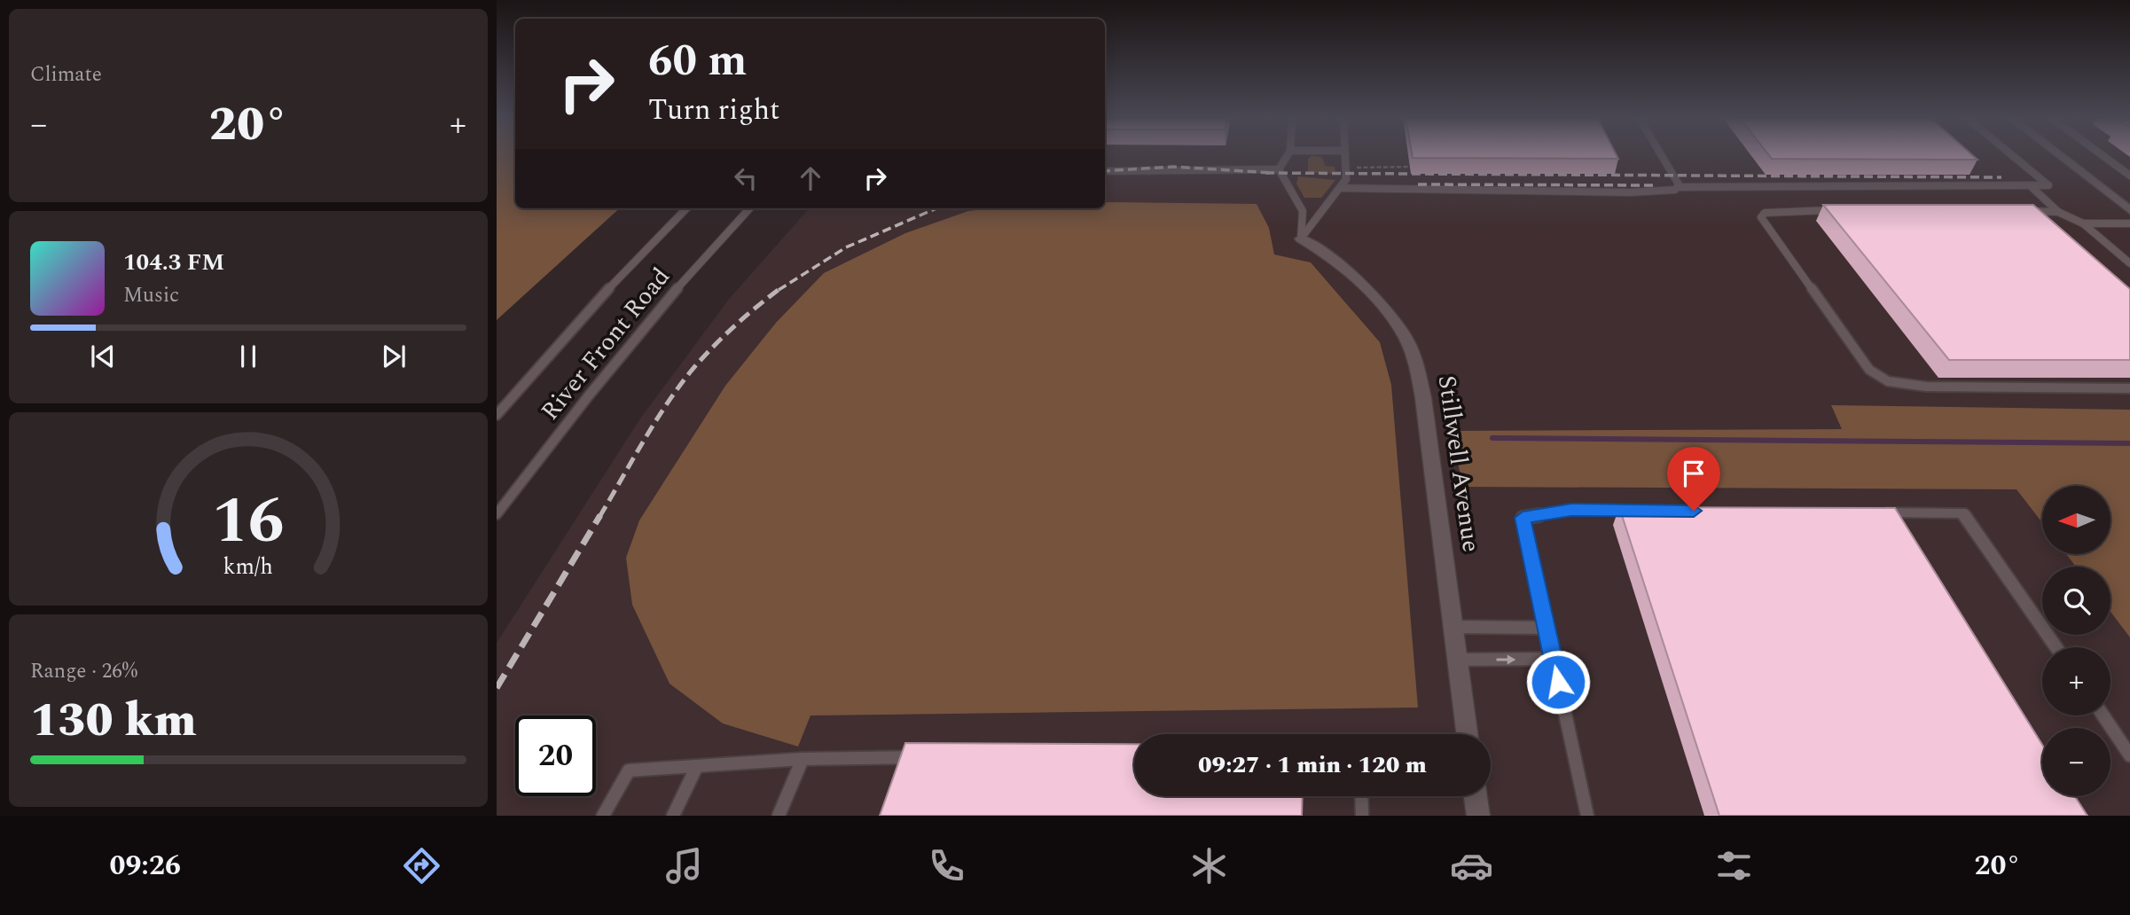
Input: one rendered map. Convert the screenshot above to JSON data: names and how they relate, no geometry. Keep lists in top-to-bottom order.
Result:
{
  "streets": {
    "street": ["Stillwell Avenue"],
    "lane": ["River Front Road"]
  },
  "north": "left",
  "page": {
    "tile": [
      "Climate",
      ["Range · 26%", "130 km"]
    ],
    "turn": ["60 m", "Turn right"],
    "heat": ["−", "20°", "+"],
    "song": ["104.3 FM", "Music"],
    "map_buttons": ["+", "−"],
    "limit": "20",
    "trip": "09:27 · 1 min · 120 m",
    "tabs": ["09:26", "20°"],
    "gauge": ["16", "km/h"]
  }
}
